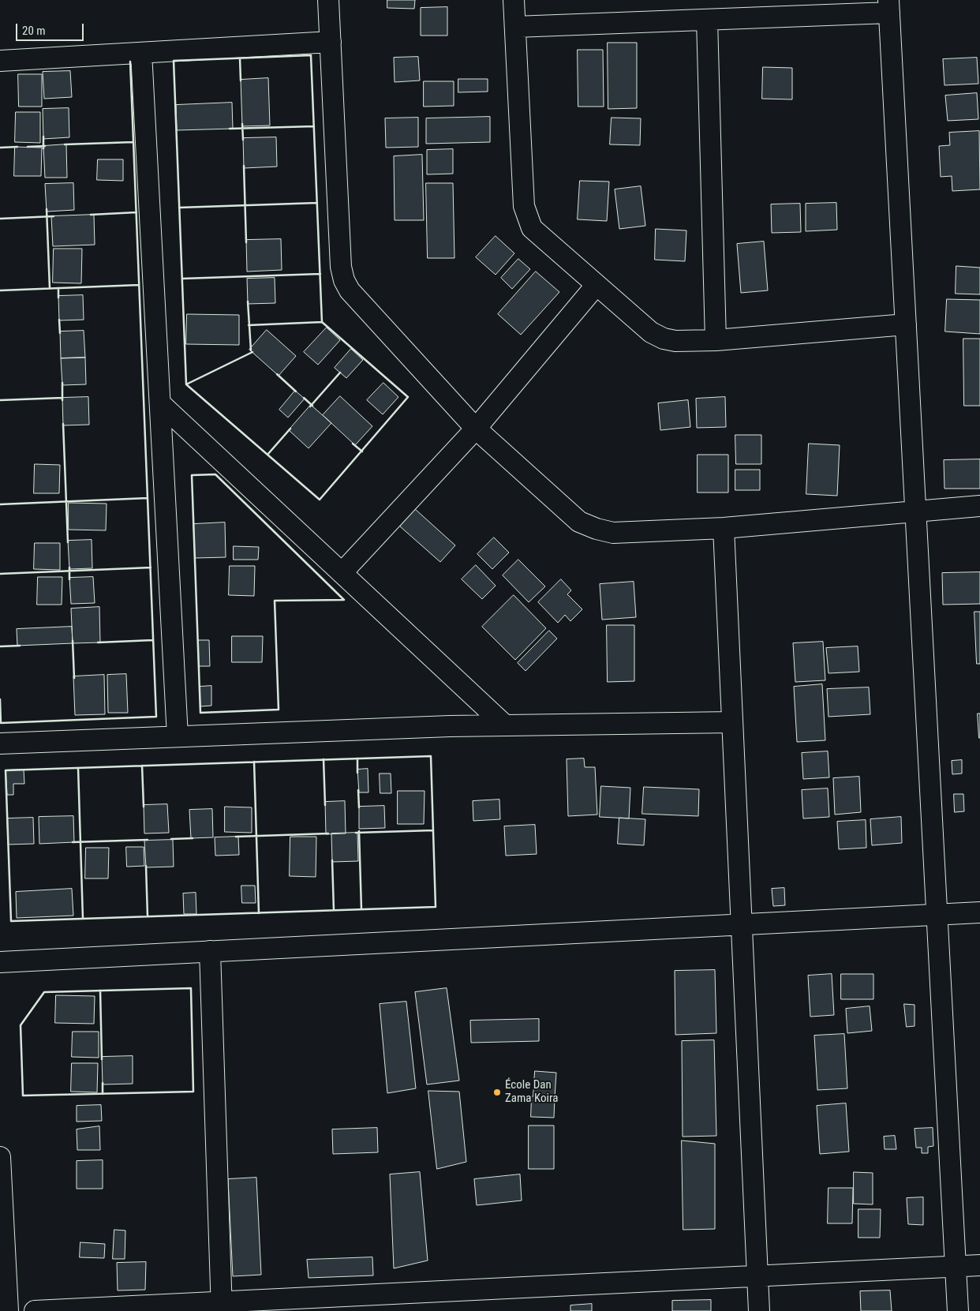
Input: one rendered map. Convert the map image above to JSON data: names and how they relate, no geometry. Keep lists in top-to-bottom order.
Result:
{
  "places": ["École Dan Zama Koira"],
  "scale_bar": "20 m"
}
